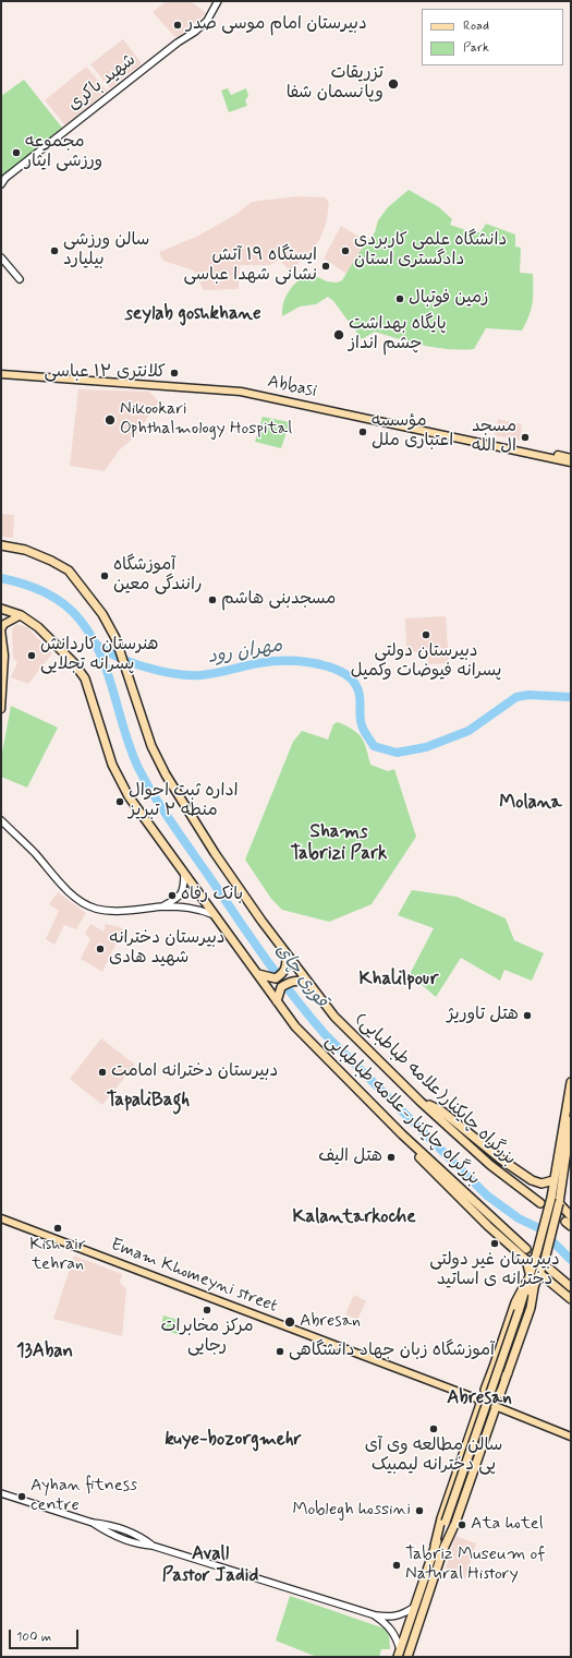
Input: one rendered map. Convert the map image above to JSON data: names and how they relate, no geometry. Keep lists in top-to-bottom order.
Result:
{
  "streets": {
    "highway": ["بزرگراه چایکنار(علامه طباطبایی)", "بزرگراه چایکنار-علامه طباطبایی"],
    "main road": ["شهید باکری", "Abbasi", "Emam Khomeyni street"]
  },
  "districts": [
    "seylab goshkhane",
    "Molana",
    "Shams Tabrizi Park",
    "Khalilpour",
    "TapaliBagh",
    "Kalantarkoche",
    "13Aban",
    "Abresan",
    "kuye-bozorgmehr",
    "Avall Pastor Jadid"
  ],
  "water": ["مهران رود", "قوری چای"],
  "places": [
    "دبیرستان امام موسی صدر",
    "تزریقات وپانسمان شفا",
    "مجموعه ورزشی ایثار",
    "سالن ورزشی بیلیارد",
    "دانشگاه علمی کاربردی دادگستری استان",
    "ایستگاه ۱۹ آتش نشانی شهدا عباسی",
    "زمین فوتبال",
    "پایگاه بهداشت چشم انداز",
    "کلانتری ۱۲ عباسی",
    "Nikookari Ophthalmology Hospital",
    "مؤسسه اعتباری ملل",
    "مسجد ال الله",
    "آموزشگاه رانندگی معین",
    "مسجدبنی هاشم",
    "دبیرستان دولتی پسرانه فیوضات وکمیل",
    "هنرستان کاردانش پسرانه تجلایی",
    "اداره ثبت احوال منطه ۲ تبریز",
    "بانک رفاه",
    "دبیرستان دخترانه شهید هادی",
    "هتل تاوریژ",
    "دبیرستان دخترانه امامت",
    "هتل الیف",
    "Kish air tehran",
    "دبیرستان غیر دولتی دخترانه ی اساتید",
    "مرکز مخابرات رجایی",
    "Abresan",
    "آموزشگاه زبان جهاد دانشگاهی",
    "سالن مطالعه وی آی پی دخترانه لیمبیک",
    "Ayhan fitness centre",
    "Moblegh hossini",
    "Ata hotel",
    "Tabriz Museum of Natural History"
  ],
  "legend": ["Road", "Park"],
  "scale_bar": "100 m"
}
